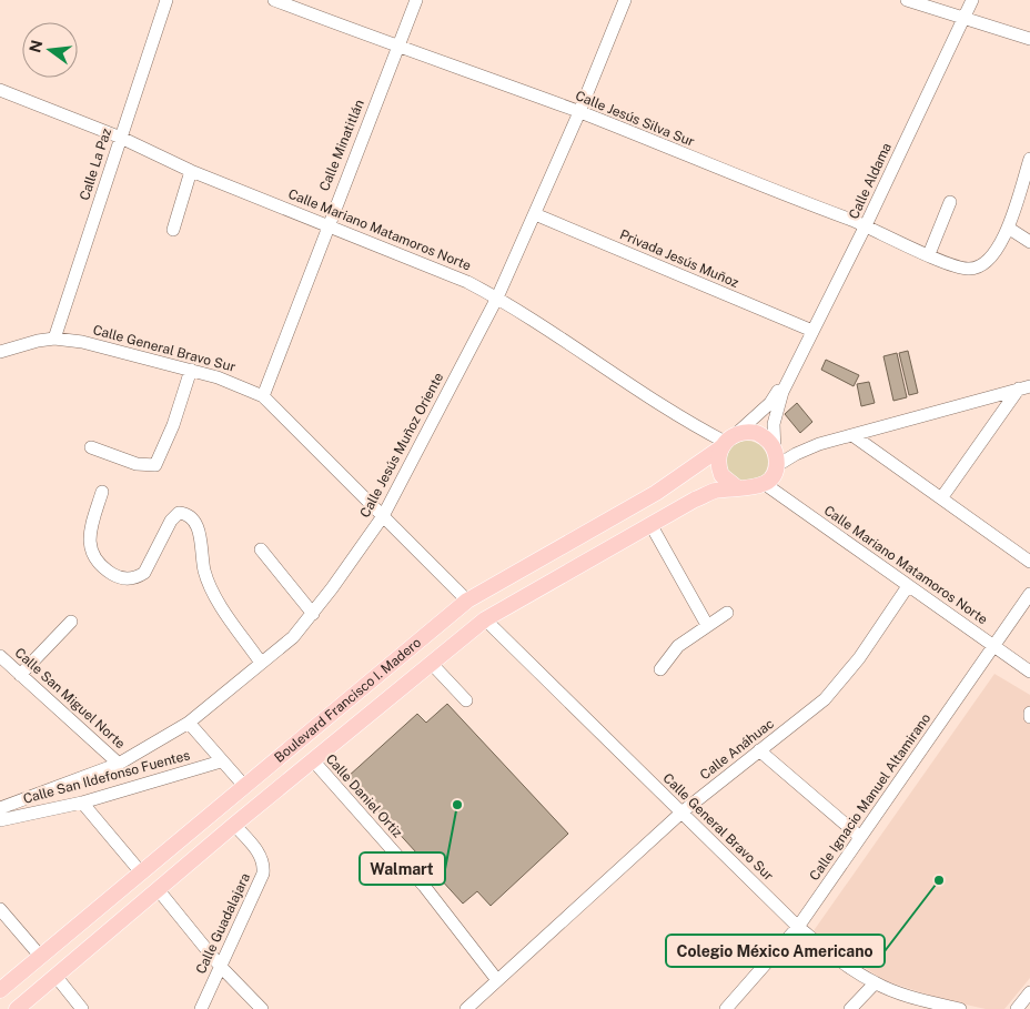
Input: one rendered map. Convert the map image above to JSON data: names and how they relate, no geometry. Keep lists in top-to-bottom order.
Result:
{
  "streets": {
    "main road": ["Boulevard Francisco I. Madero"],
    "street": [
      "Calle Jesús Silva Sur",
      "Calle Minatitlán",
      "Calle La Paz",
      "Calle Aldama",
      "Calle Mariano Matamoros Norte",
      "Privada Jesús Muñoz",
      "Calle General Bravo Sur",
      "Calle Jesús Muñoz Oriente",
      "Calle San Miguel Norte",
      "Calle Anáhuac",
      "Calle San Ildefonso Fuentes",
      "Calle Daniel Ortiz",
      "Calle Ignacio Manuel Altamirano",
      "Calle Guadalajara"
    ]
  },
  "crossings": [
    ["Calle Jesús Silva Sur", "Calle Minatitlán"],
    ["Calle Jesús Silva Sur", "Calle Aldama"],
    ["Calle Jesús Silva Sur", "Calle Jesús Muñoz Oriente"],
    ["Calle Minatitlán", "Calle Mariano Matamoros Norte"],
    ["Calle Minatitlán", "Calle General Bravo Sur"],
    ["Calle La Paz", "Calle Mariano Matamoros Norte"],
    ["Calle La Paz", "Calle General Bravo Sur"],
    ["Calle Aldama", "Calle Mariano Matamoros Norte"],
    ["Calle Aldama", "Privada Jesús Muñoz"],
    ["Calle Aldama", "Boulevard Francisco I. Madero"],
    ["Calle Mariano Matamoros Norte", "Calle Jesús Muñoz Oriente"],
    ["Calle Mariano Matamoros Norte", "Boulevard Francisco I. Madero"],
    ["Calle Mariano Matamoros Norte", "Calle Anáhuac"],
    ["Calle Mariano Matamoros Norte", "Calle Ignacio Manuel Altamirano"],
    ["Privada Jesús Muñoz", "Calle Jesús Muñoz Oriente"],
    ["Calle General Bravo Sur", "Calle Jesús Muñoz Oriente"],
    ["Calle General Bravo Sur", "Boulevard Francisco I. Madero"],
    ["Calle General Bravo Sur", "Calle Anáhuac"],
    ["Calle General Bravo Sur", "Calle Ignacio Manuel Altamirano"],
    ["Calle Jesús Muñoz Oriente", "Calle San Miguel Norte"],
    ["Boulevard Francisco I. Madero", "Calle Daniel Ortiz"],
    ["Boulevard Francisco I. Madero", "Calle Guadalajara"],
    ["Calle Anáhuac", "Calle Daniel Ortiz"]
  ],
  "places": ["Walmart", "Colegio México Americano"],
  "north": "left"
}
